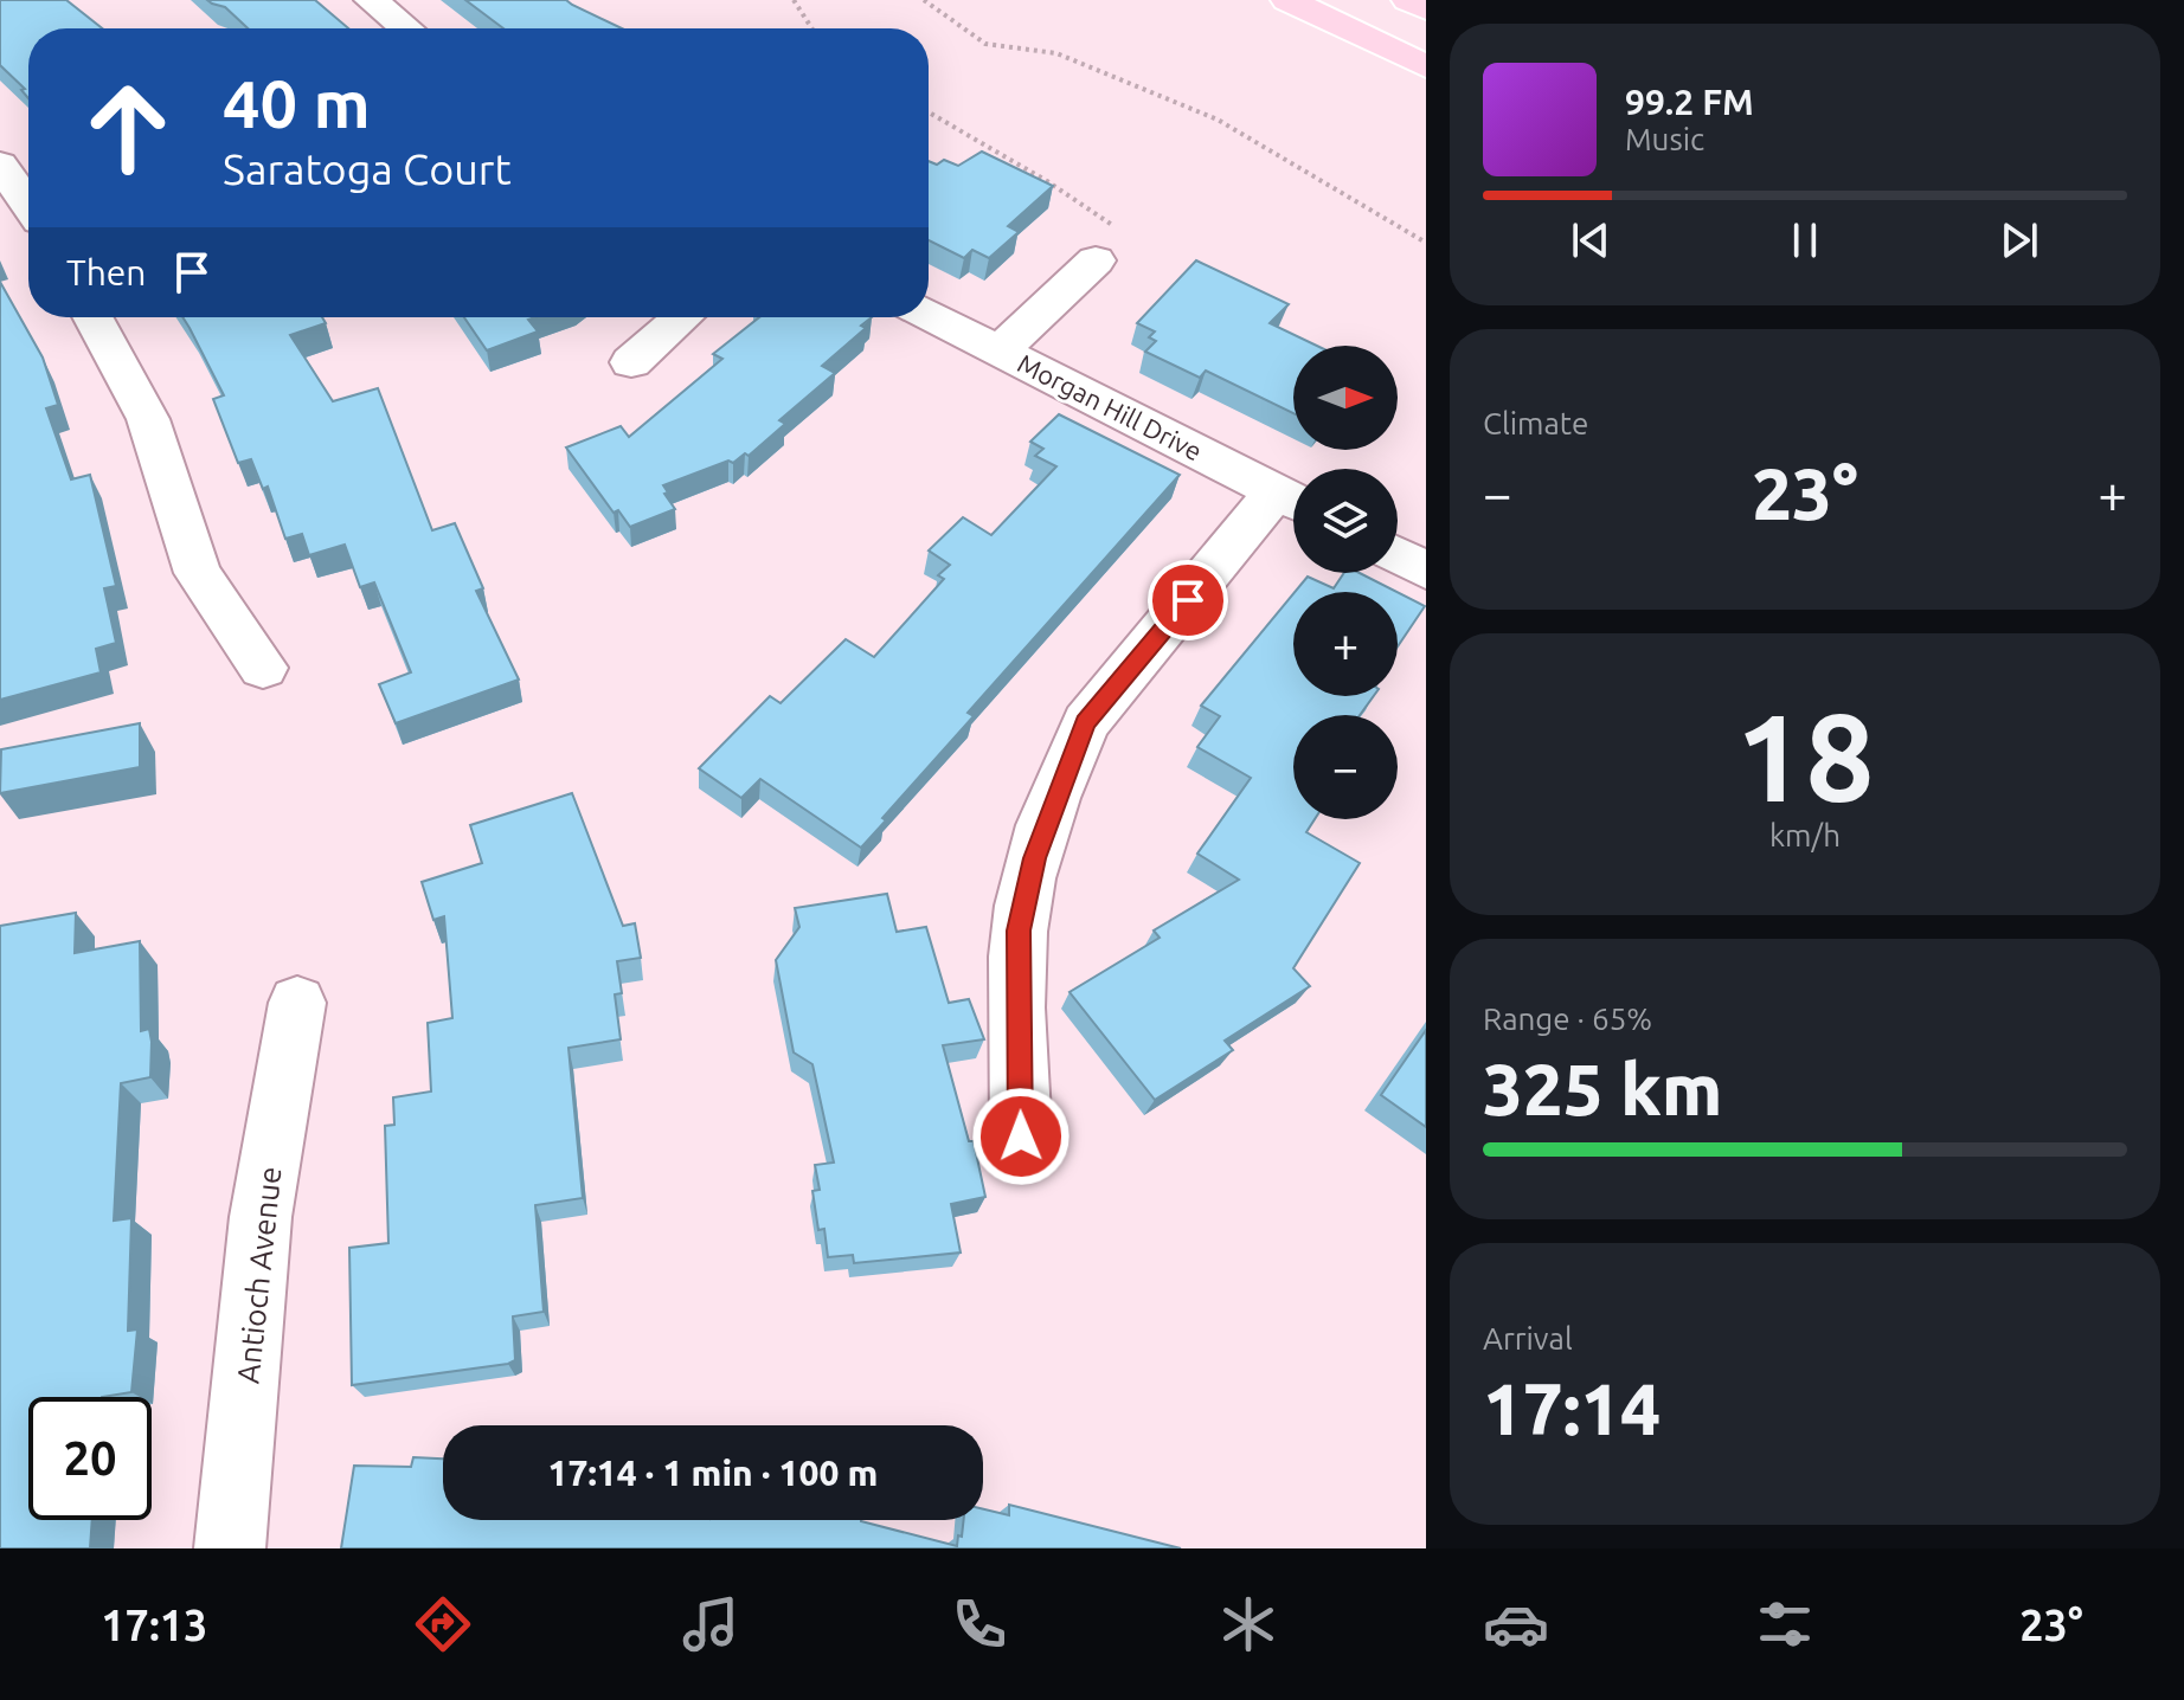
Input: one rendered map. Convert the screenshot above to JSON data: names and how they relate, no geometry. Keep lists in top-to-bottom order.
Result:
{
  "streets": {
    "street": ["Morgan Hill Drive", "Antioch Avenue"]
  },
  "north": "right",
  "page": {
    "turn": ["40 m", "Saratoga Court"],
    "song": ["99.2 FM", "Music"],
    "then": "Then",
    "tile": [
      "Climate",
      ["18", "km/h"],
      ["Range · 65%", "325 km"],
      ["Arrival", "17:14"]
    ],
    "map_buttons": ["+", "−"],
    "heat": ["−", "23°", "+"],
    "limit": "20",
    "trip": "17:14 · 1 min · 100 m",
    "tabs": ["17:13", "23°"]
  }
}
